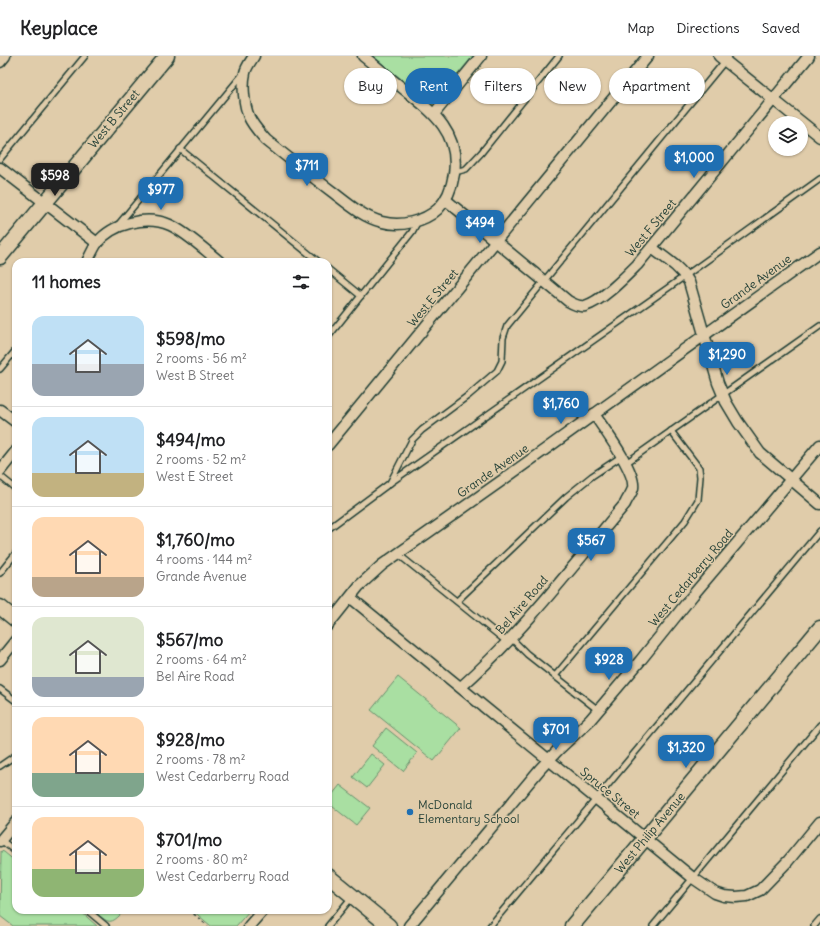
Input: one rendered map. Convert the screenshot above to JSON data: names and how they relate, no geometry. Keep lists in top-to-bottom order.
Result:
{
  "streets": {
    "main road": ["West B Street", "West Philip Avenue"],
    "street": [
      "West F Street",
      "Grande Avenue",
      "West E Street",
      "West Cedarberry Road",
      "Bel Aire Road",
      "Spruce Street"
    ]
  },
  "crossings": [
    ["Grande Avenue", "Bel Aire Road"],
    ["Grande Avenue", "Spruce Street"],
    ["West Cedarberry Road", "Spruce Street"],
    ["Bel Aire Road", "Spruce Street"],
    ["Spruce Street", "West Philip Avenue"]
  ],
  "places": ["McDonald Elementary School"],
  "page": {
    "header": "Keyplace",
    "nav": ["Map", "Directions", "Saved"],
    "chip": [
      "Buy",
      "Rent",
      "Filters",
      "New",
      "Apartment"
    ],
    "price": [
      "$1,000",
      "$711",
      "$598",
      "$977",
      "$494",
      "$1,290",
      "$1,760",
      "$567",
      "$928",
      "$701",
      "$1,320"
    ],
    "heading": "11 homes",
    "list": [
      {
        "name": "$598/mo",
        "note": "2 rooms · 56 m² · West B Street"
      },
      {
        "name": "$494/mo",
        "note": "2 rooms · 52 m² · West E Street"
      },
      {
        "name": "$1,760/mo",
        "note": "4 rooms · 144 m² · Grande Avenue"
      },
      {
        "name": "$567/mo",
        "note": "2 rooms · 64 m² · Bel Aire Road"
      },
      {
        "name": "$928/mo",
        "note": "2 rooms · 78 m² · West Cedarberry Road"
      },
      {
        "name": "$701/mo",
        "note": "2 rooms · 80 m² · West Cedarberry Road"
      }
    ]
  }
}
